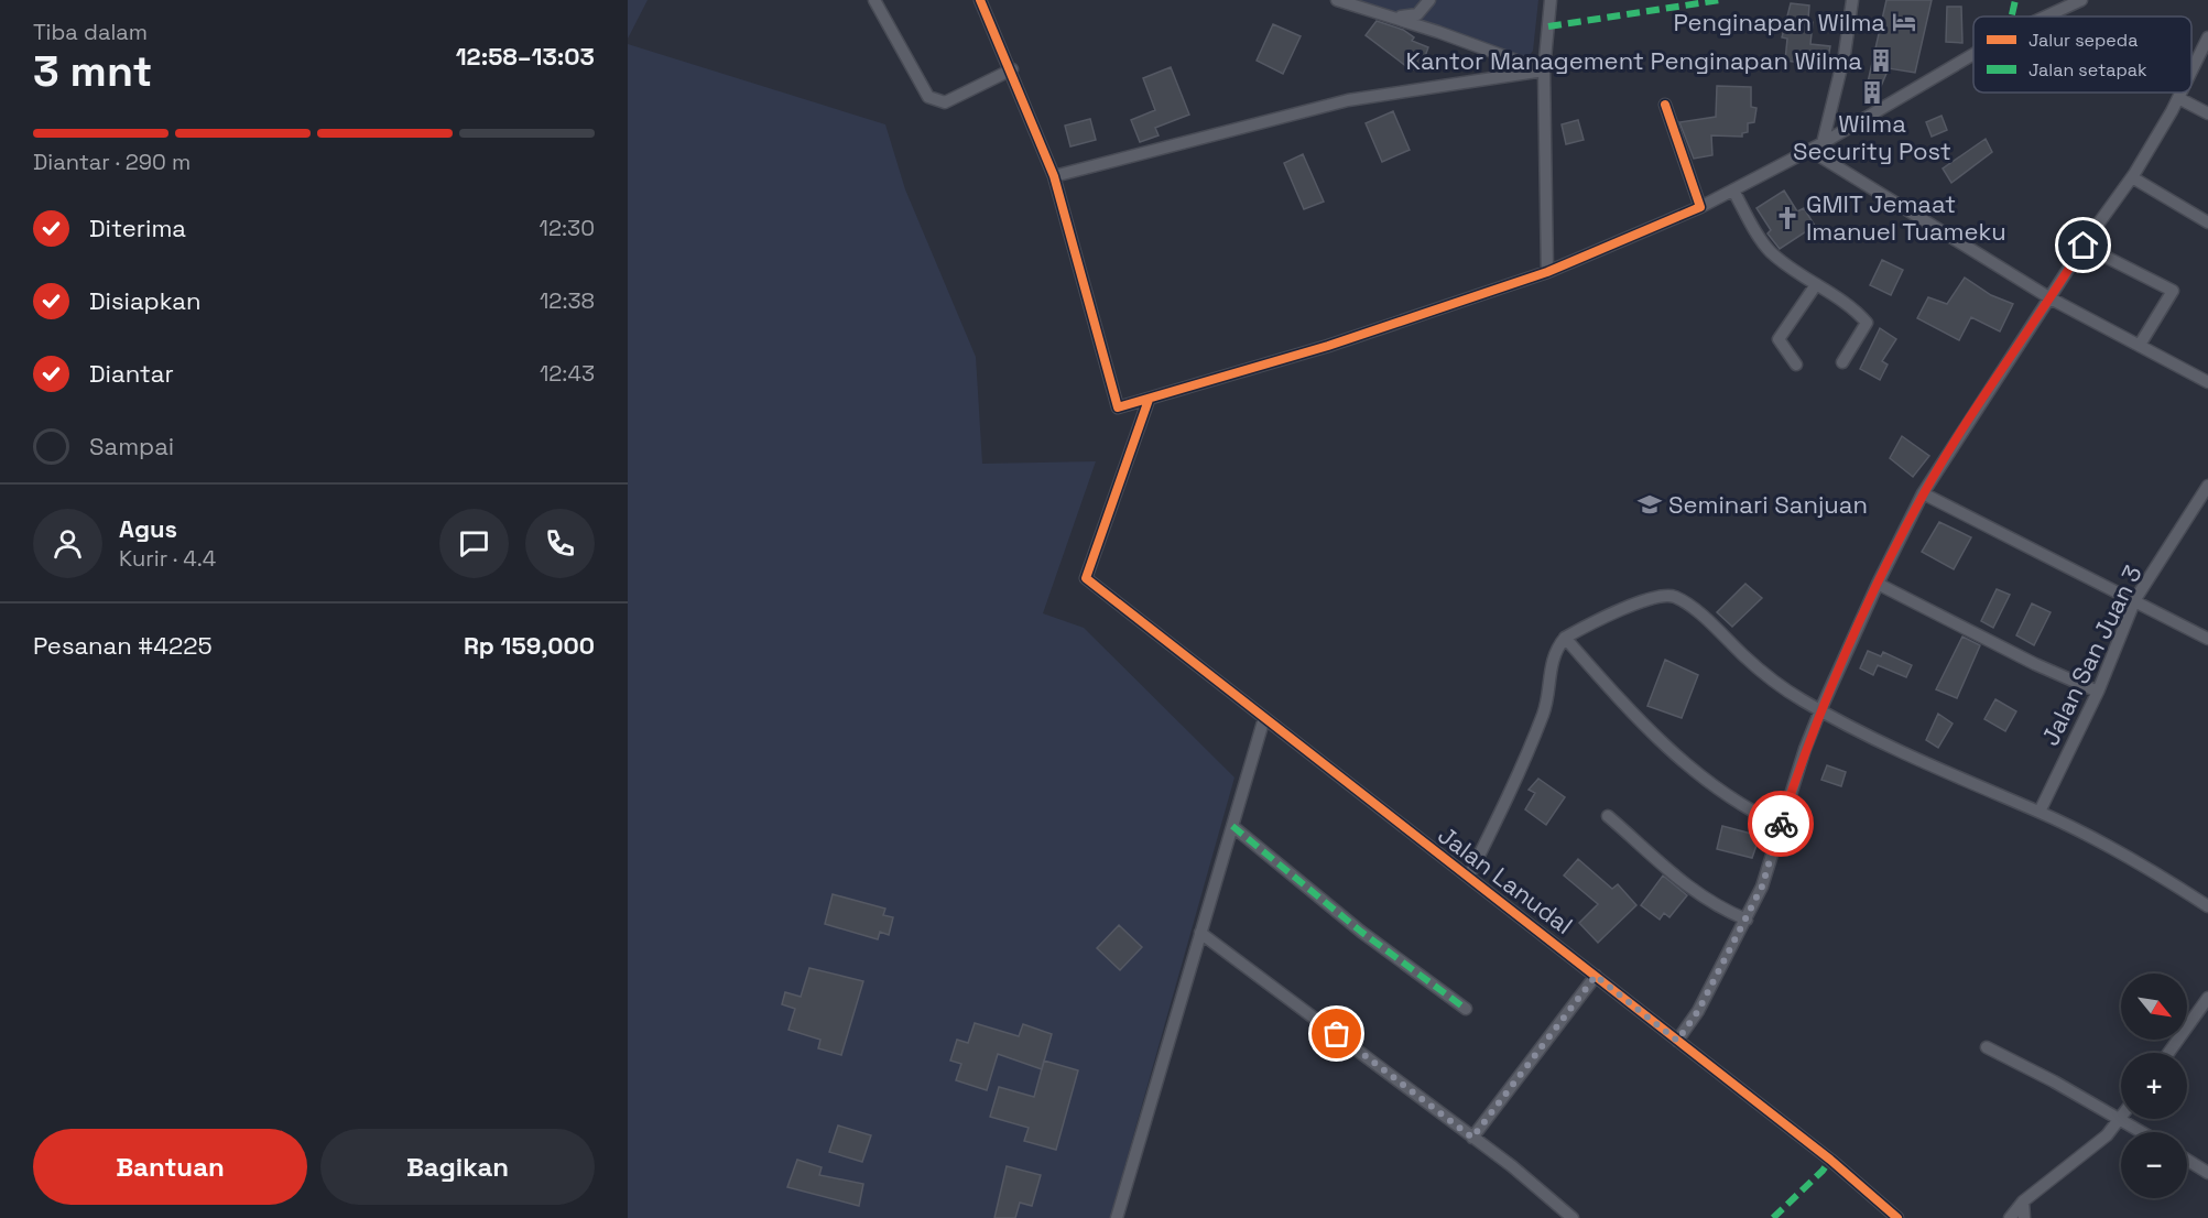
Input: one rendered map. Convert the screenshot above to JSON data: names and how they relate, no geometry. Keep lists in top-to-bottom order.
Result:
{
  "streets": {
    "street": ["Jalan San Juan 3", "Jalan Lanudal"]
  },
  "places": {
    "hotel": ["Penginapan Wilma"],
    "building": ["Kantor Management Penginapan Wilma", "Wilma Security Post"],
    "church": ["GMIT Jemaat Imanuel Tuameku"],
    "school or university": ["Seminari Sanjuan"]
  },
  "legend": ["Jalur sepeda", "Jalan setapak"],
  "north": "bottom right",
  "page": {
    "heading": ["3 mnt", "Tiba dalam", "12:58–13:03"],
    "panel": [
      "Agus",
      "Kurir · 4.4",
      "Pesanan #4225",
      "Rp 159,000"
    ],
    "bar": "Diantar · 290 m",
    "list": [
      ["Diterima", "12:30"],
      ["Disiapkan", "12:38"],
      ["Diantar", "12:43"],
      "Sampai"
    ],
    "map_buttons": ["+", "−"],
    "buttons": ["Bantuan", "Bagikan"]
  }
}
